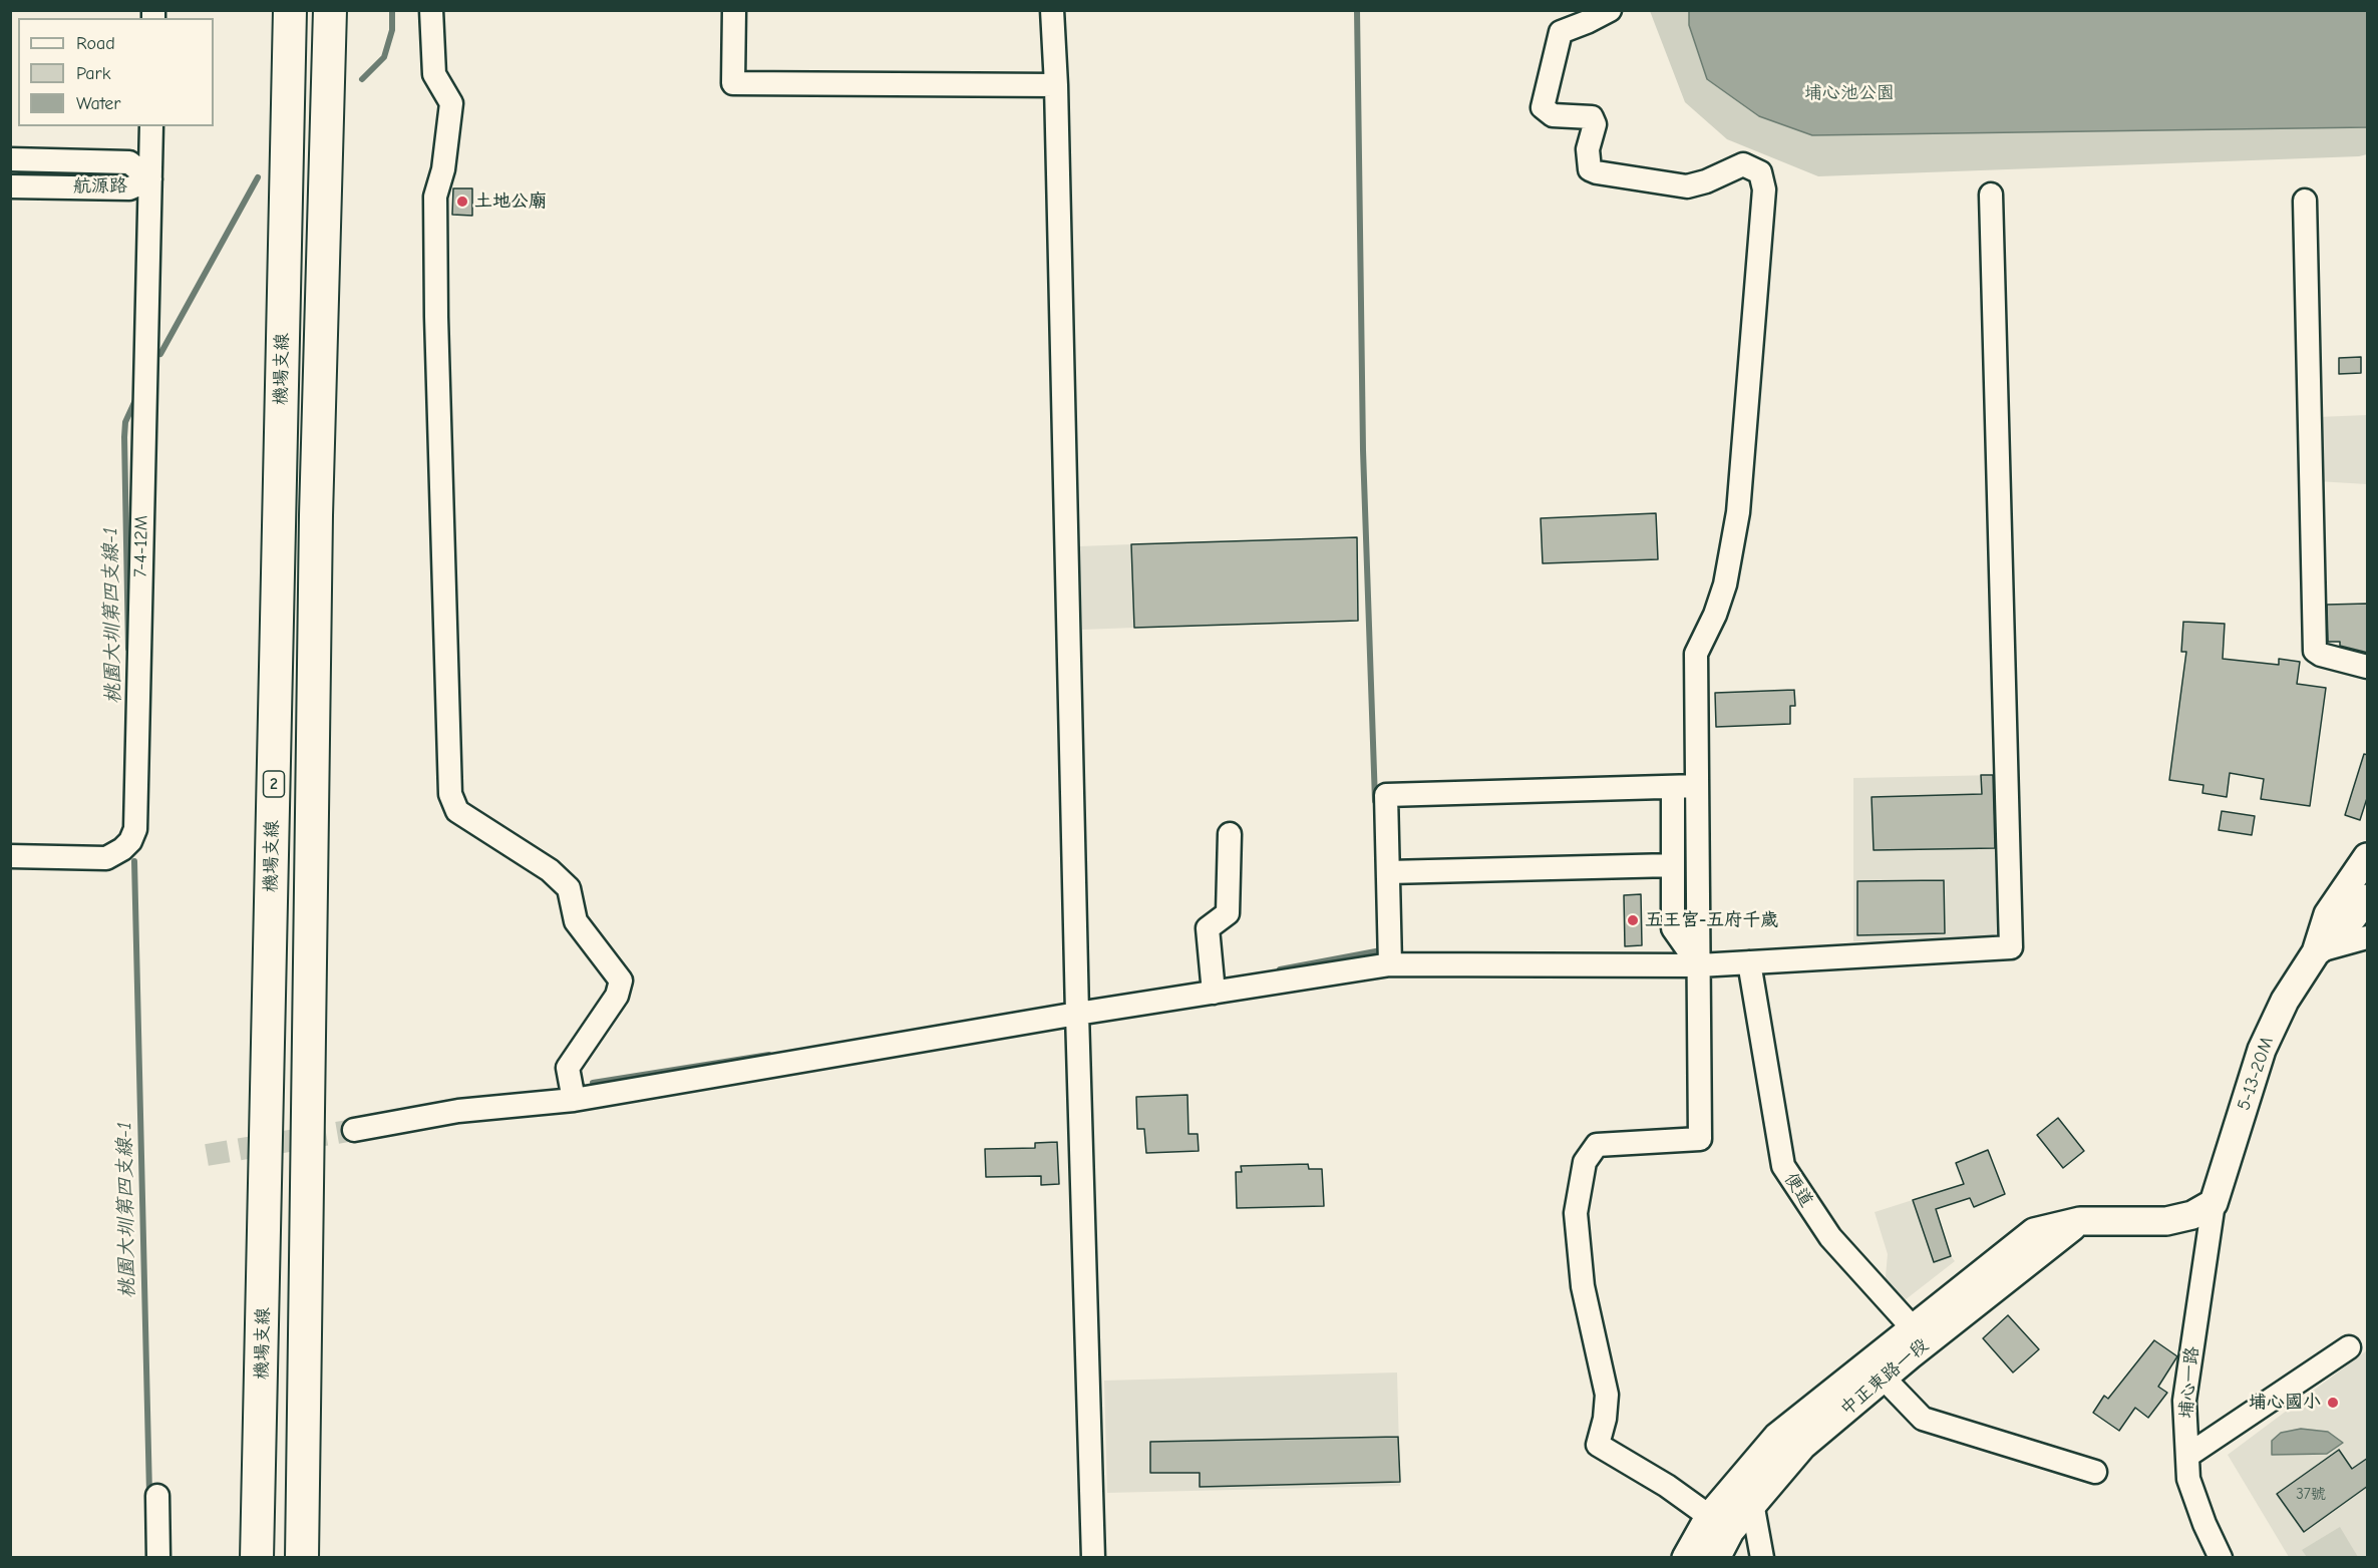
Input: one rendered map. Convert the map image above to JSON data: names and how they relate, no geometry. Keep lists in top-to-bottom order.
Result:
{
  "streets": {
    "highway": ["機場支線", "2"],
    "main road": ["5-13-20M", "中正東路一段"],
    "street": [
      "航源路",
      "7-4-12M",
      "便道",
      "埔心一路"
    ]
  },
  "crossings": [
    ["航源路", "7-4-12M"],
    ["5-13-20M", "埔心一路"],
    ["便道", "中正東路一段"]
  ],
  "water": ["桃園大圳第四支線-1"],
  "parks": ["埔心池公園"],
  "places": ["土地公廟", "五王宮-五府千歲", "埔心國小"],
  "house_numbers": ["37號"],
  "legend": ["Road", "Park", "Water"]
}
